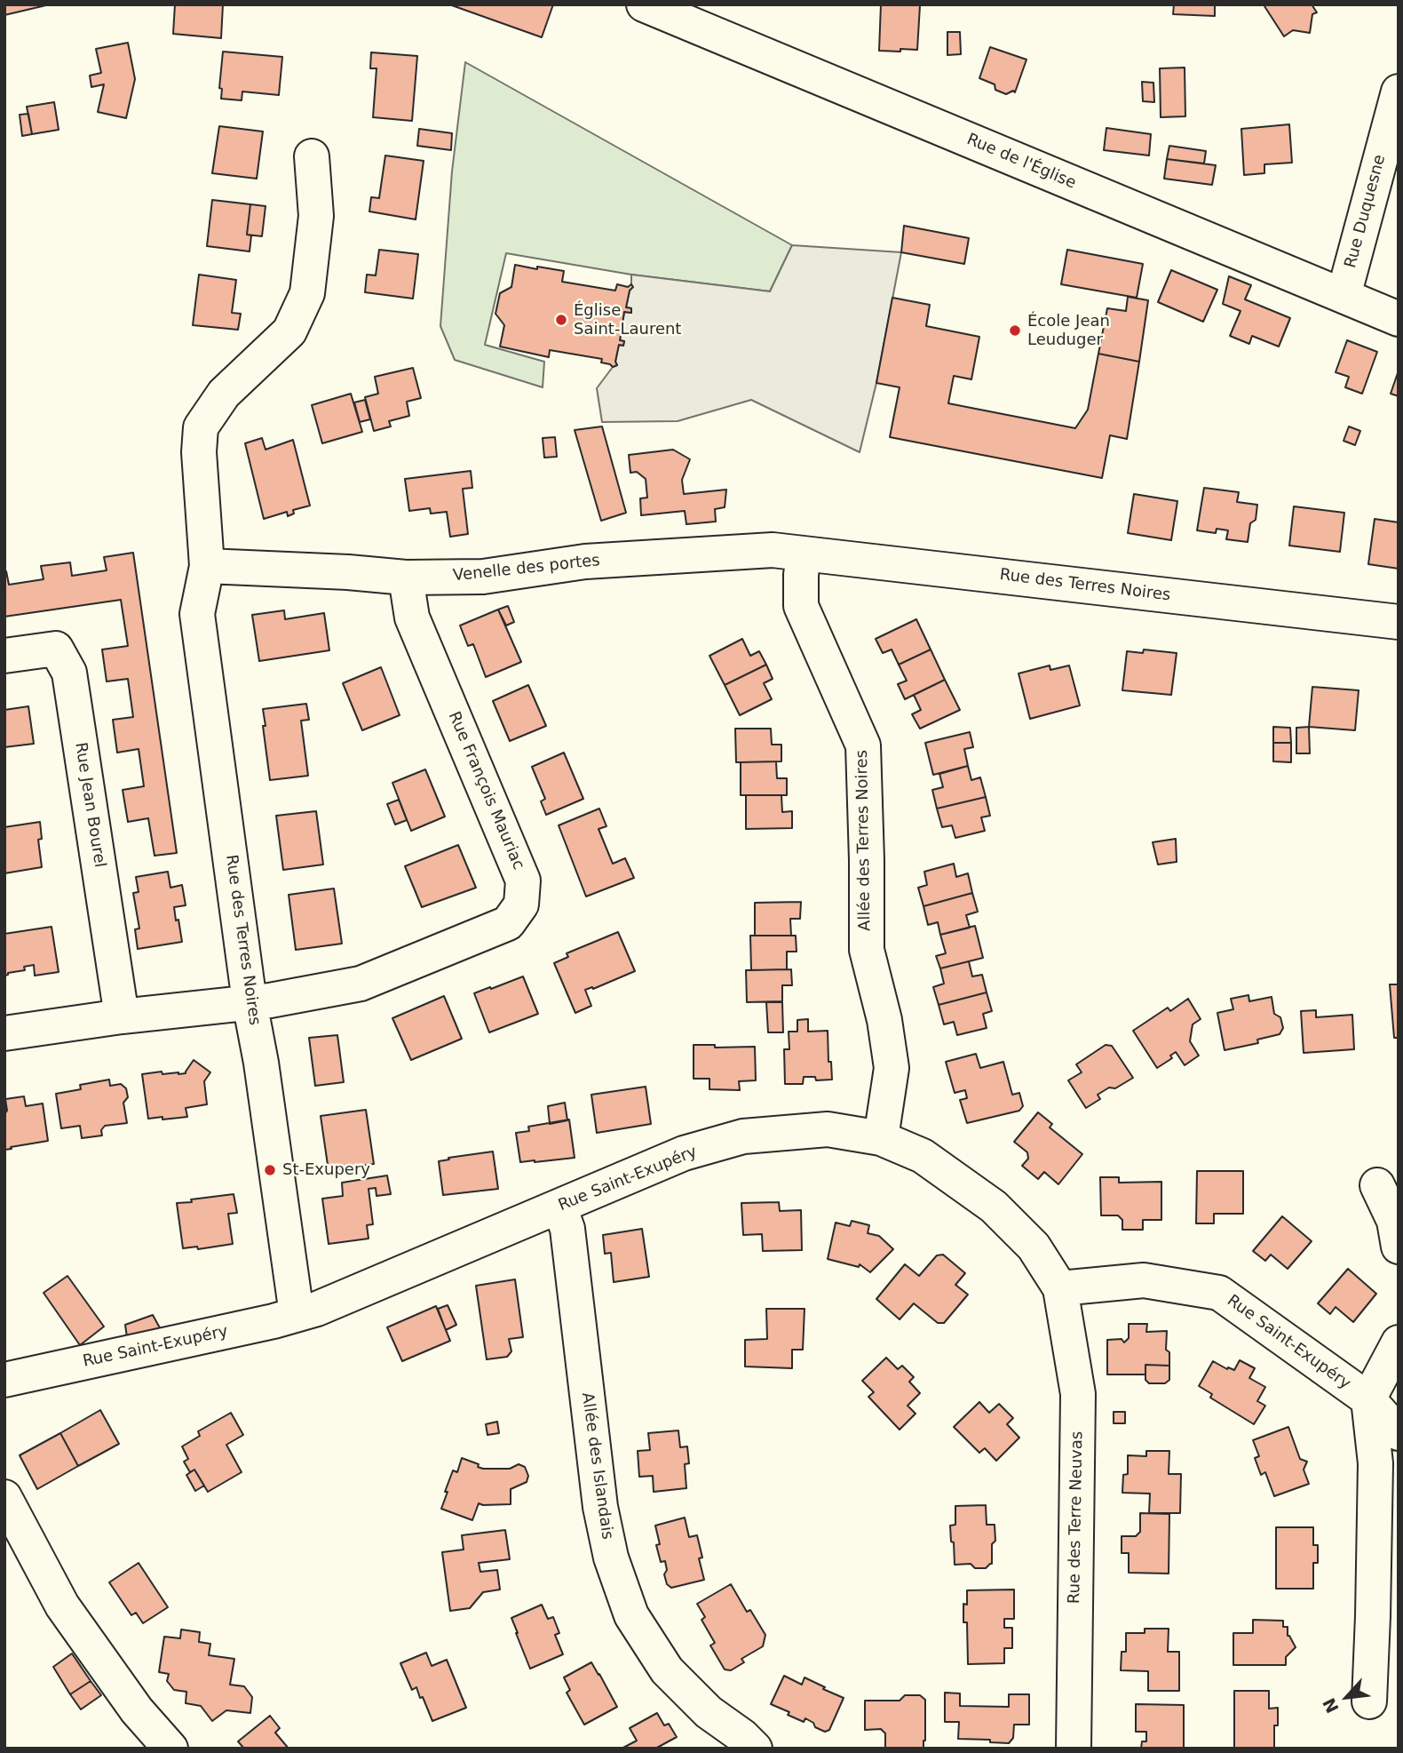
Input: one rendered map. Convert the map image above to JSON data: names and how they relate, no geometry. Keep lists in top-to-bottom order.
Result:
{
  "streets": {
    "street": [
      "Rue de l'Église",
      "Rue Duquesne",
      "Venelle des portes",
      "Rue des Terres Noires",
      "Rue François Mauriac",
      "Rue Jean Bourel",
      "Allée des Terres Noires",
      "Rue Saint-Exupéry",
      "Allée des Islandais",
      "Rue des Terre Neuvas"
    ]
  },
  "crossings": [
    ["Rue de l'Église", "Rue Duquesne"],
    ["Venelle des portes", "Rue des Terres Noires"],
    ["Venelle des portes", "Rue François Mauriac"],
    ["Venelle des portes", "Allée des Terres Noires"],
    ["Rue des Terres Noires", "Rue François Mauriac"],
    ["Rue des Terres Noires", "Allée des Terres Noires"],
    ["Rue des Terres Noires", "Rue Saint-Exupéry"],
    ["Allée des Terres Noires", "Rue Saint-Exupéry"],
    ["Rue Saint-Exupéry", "Allée des Islandais"],
    ["Rue Saint-Exupéry", "Rue des Terre Neuvas"]
  ],
  "places": ["Église Saint-Laurent", "École Jean Leuduger", "St-Exupery"],
  "north": "bottom left"
}
